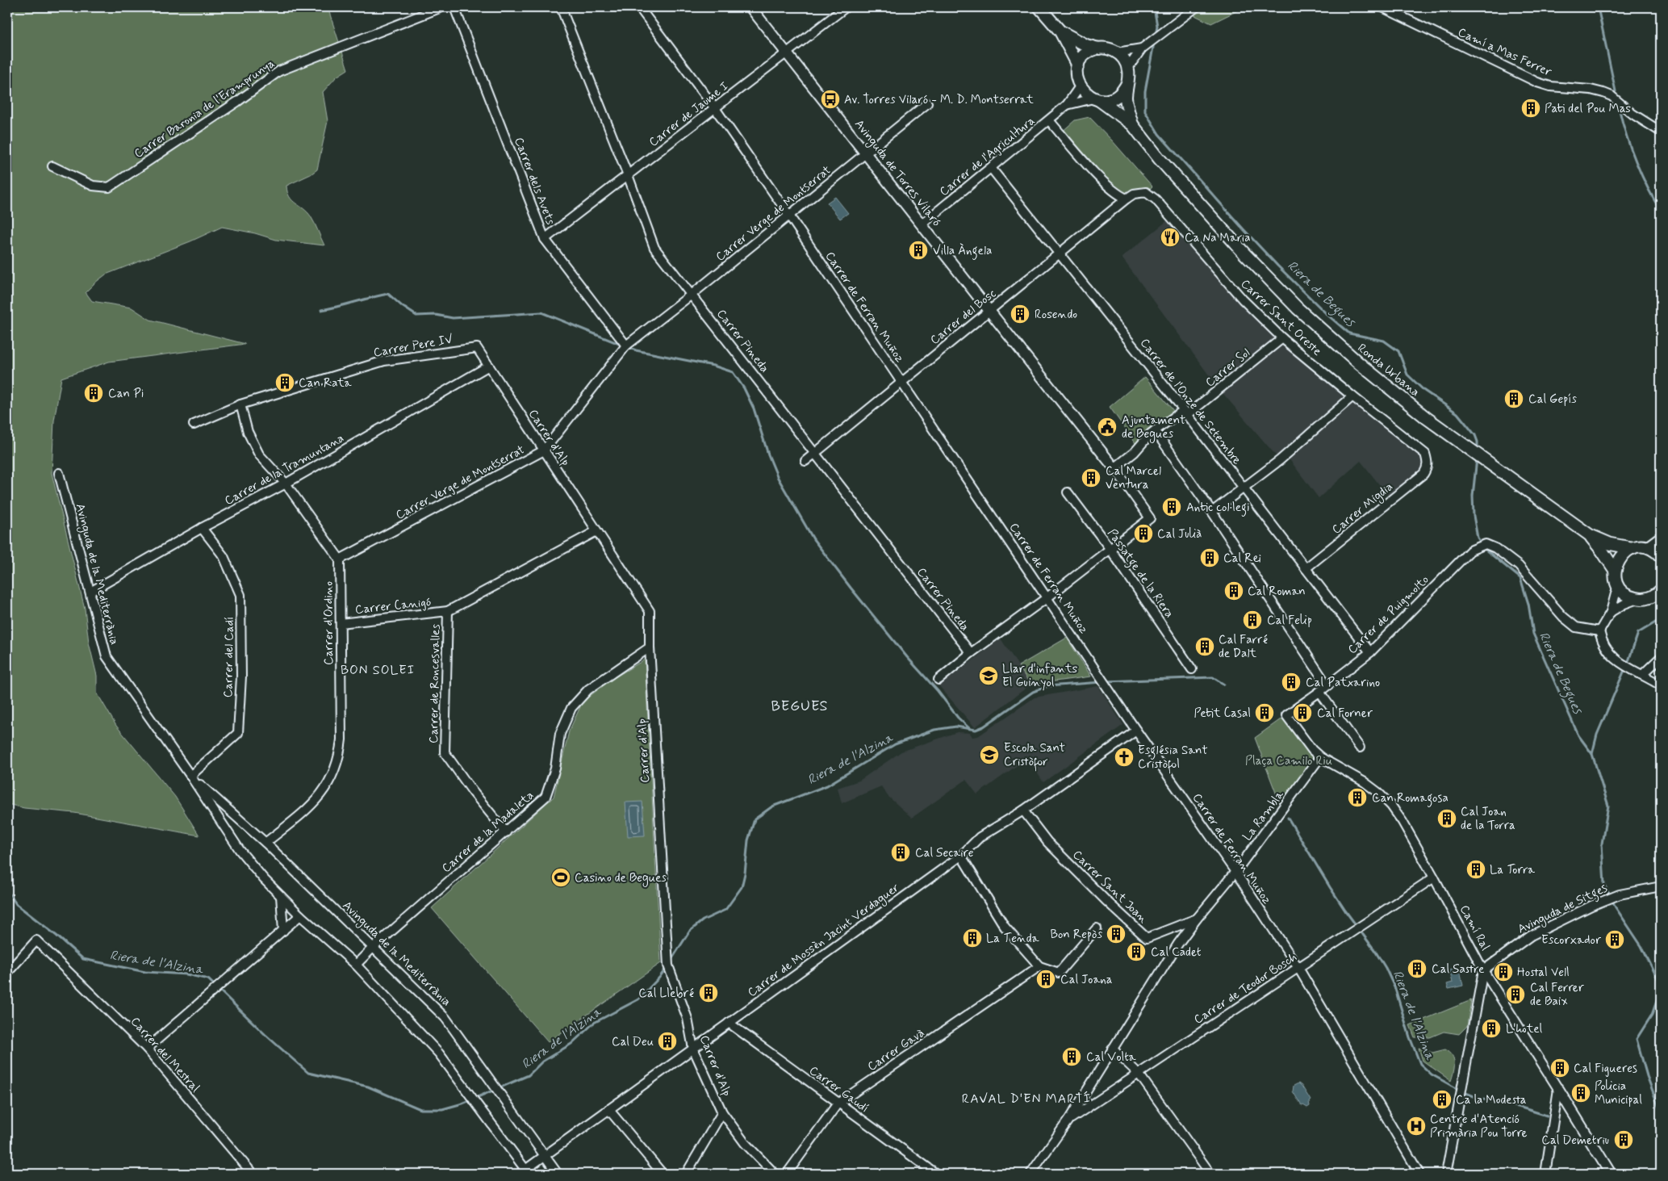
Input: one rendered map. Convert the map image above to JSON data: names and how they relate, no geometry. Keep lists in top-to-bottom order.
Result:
{
  "streets": {
    "main road": ["Ronda Urbana"],
    "street": [
      "Camí a Mas Ferrer",
      "Carrer Baronia de l'Eramprunya",
      "Carrer de Jaume I",
      "Carrer de l'Agricultura",
      "Avinguda de Torres Vilaró",
      "Carrer dels Avets",
      "Carrer Verge de Montserrat",
      "Carrer de Ferran Muñoz",
      "Carrer del Bosc",
      "Carrer Sant Oreste",
      "Carrer Pineda",
      "Carrer Pere IV",
      "Carrer Sol",
      "Carrer de l'Onze de Setembre",
      "Carrer d'Alp",
      "Carrer de la Tramuntana",
      "Carrer Migdia",
      "Passatge de la Riera",
      "Avinguda de la Mediterrània",
      "Carrer Canigó",
      "Carrer de Puigmolto",
      "Carrer d'Ordino",
      "Carrer del Cadí",
      "Carrer de Roncesvalles",
      "La Rambla",
      "Carrer de la Madaleta",
      "Carrer Sant Joan",
      "Avinguda de Sitges",
      "Camí Ral",
      "Carrer de Mossèn Jacint Verdaguer",
      "Carrer de Teodor Bosch",
      "Carrer Gavà",
      "Carrer del Mestral",
      "Carrer Gaudí"
    ]
  },
  "crossings": [
    ["Carrer de Jaume I", "Avinguda de Torres Vilaró"],
    ["Carrer de Jaume I", "Carrer dels Avets"],
    ["Carrer de Jaume I", "Carrer de Ferran Muñoz"],
    ["Carrer de Jaume I", "Carrer Pineda"],
    ["Carrer de l'Agricultura", "Avinguda de Torres Vilaró"],
    ["Carrer de l'Agricultura", "Ronda Urbana"],
    ["Carrer de l'Agricultura", "Carrer de l'Onze de Setembre"],
    ["Avinguda de Torres Vilaró", "Carrer Verge de Montserrat"],
    ["Avinguda de Torres Vilaró", "Carrer del Bosc"],
    ["Avinguda de Torres Vilaró", "Carrer Sol"],
    ["Carrer dels Avets", "Carrer Verge de Montserrat"],
    ["Carrer Verge de Montserrat", "Carrer de Ferran Muñoz"],
    ["Carrer Verge de Montserrat", "Carrer Pineda"],
    ["Carrer Verge de Montserrat", "Carrer d'Alp"],
    ["Carrer Verge de Montserrat", "Carrer d'Ordino"],
    ["Carrer de Ferran Muñoz", "Carrer del Bosc"],
    ["Carrer de Ferran Muñoz", "La Rambla"],
    ["Carrer de Ferran Muñoz", "Carrer de Mossèn Jacint Verdaguer"],
    ["Carrer de Ferran Muñoz", "Carrer de Teodor Bosch"],
    ["Carrer del Bosc", "Carrer Sant Oreste"],
    ["Carrer del Bosc", "Carrer Pineda"],
    ["Carrer del Bosc", "Carrer de l'Onze de Setembre"],
    ["Carrer Sant Oreste", "Carrer Sol"],
    ["Carrer Sant Oreste", "Carrer Migdia"],
    ["Carrer Pere IV", "Carrer d'Alp"],
    ["Carrer Sol", "Carrer de l'Onze de Setembre"],
    ["Carrer de l'Onze de Setembre", "Carrer Migdia"],
    ["Carrer de l'Onze de Setembre", "Carrer de Puigmolto"],
    ["Carrer d'Alp", "Carrer de la Tramuntana"],
    ["Carrer d'Alp", "Carrer de Roncesvalles"],
    ["Carrer d'Alp", "Carrer de la Madaleta"],
    ["Carrer d'Alp", "Carrer de Mossèn Jacint Verdaguer"],
    ["Carrer de la Tramuntana", "Avinguda de la Mediterrània"],
    ["Carrer de la Tramuntana", "Carrer del Cadí"],
    ["Avinguda de la Mediterrània", "Carrer d'Ordino"],
    ["Avinguda de la Mediterrània", "Carrer del Cadí"],
    ["Avinguda de la Mediterrània", "Carrer de la Madaleta"],
    ["Avinguda de la Mediterrània", "Carrer de Mossèn Jacint Verdaguer"],
    ["Carrer Canigó", "Carrer d'Ordino"],
    ["Carrer Canigó", "Carrer de Roncesvalles"],
    ["Carrer de Puigmolto", "Camí Ral"],
    ["Carrer de Roncesvalles", "Carrer de la Madaleta"],
    ["La Rambla", "Carrer Sant Joan"],
    ["La Rambla", "Camí Ral"],
    ["La Rambla", "Carrer de Teodor Bosch"],
    ["Carrer Sant Joan", "Carrer de Mossèn Jacint Verdaguer"],
    ["Avinguda de Sitges", "Camí Ral"],
    ["Camí Ral", "Carrer de Teodor Bosch"],
    ["Carrer de Mossèn Jacint Verdaguer", "Carrer Gaudí"],
    ["Carrer Gavà", "Carrer Gaudí"]
  ],
  "districts": ["BON SOLEI", "BEGUES", "RAVAL D'EN MARTÍ"],
  "water": ["Riera de Begues", "Riera de l'Alzina"],
  "parks": ["Plaça Camilo Riu"],
  "places": {
    "bus stop": ["Av. Torres Vilaró - M. D. Montserrat"],
    "building": [
      "Pati del Pou Mas",
      "Villa Àngela",
      "Rosendo",
      "Can Rata",
      "Can Pi",
      "Cal Gepís",
      "Cal Marcel Ventura",
      "Antic col·legi",
      "Cal Julià",
      "Cal Rei",
      "Cal Roman",
      "Cal Felip",
      "Cal Farré de Dalt",
      "Cal Patxarino",
      "Petit Casal",
      "Cal Forner",
      "Can Romagosa",
      "Cal Joan de la Torra",
      "Cal Secaire",
      "La Torra",
      "Bon Repòs",
      "La Tenda",
      "Escorxador",
      "Cal Cadet",
      "Cal Sastre",
      "Hostal Vell",
      "Cal Joana",
      "Cal Llebré",
      "Cal Ferrer de Baix",
      "L'hotel",
      "Cal Deu",
      "Cal Volta",
      "Cal Figueres",
      "Policia Municipal",
      "Ca la Modesta",
      "Cal Demetriu"
    ],
    "restaurant": ["Ca Na Maria"],
    "public building": ["Ajuntament de Begues"],
    "school or university": ["Llar d'infants El Guinyol", "Escola Sant Cristòfor"],
    "church": ["Església Sant Cristòfol"],
    "sports": ["Casino de Begues"],
    "hospital": ["Centre d'Atenció Primària Pou Torre"]
  }
}
